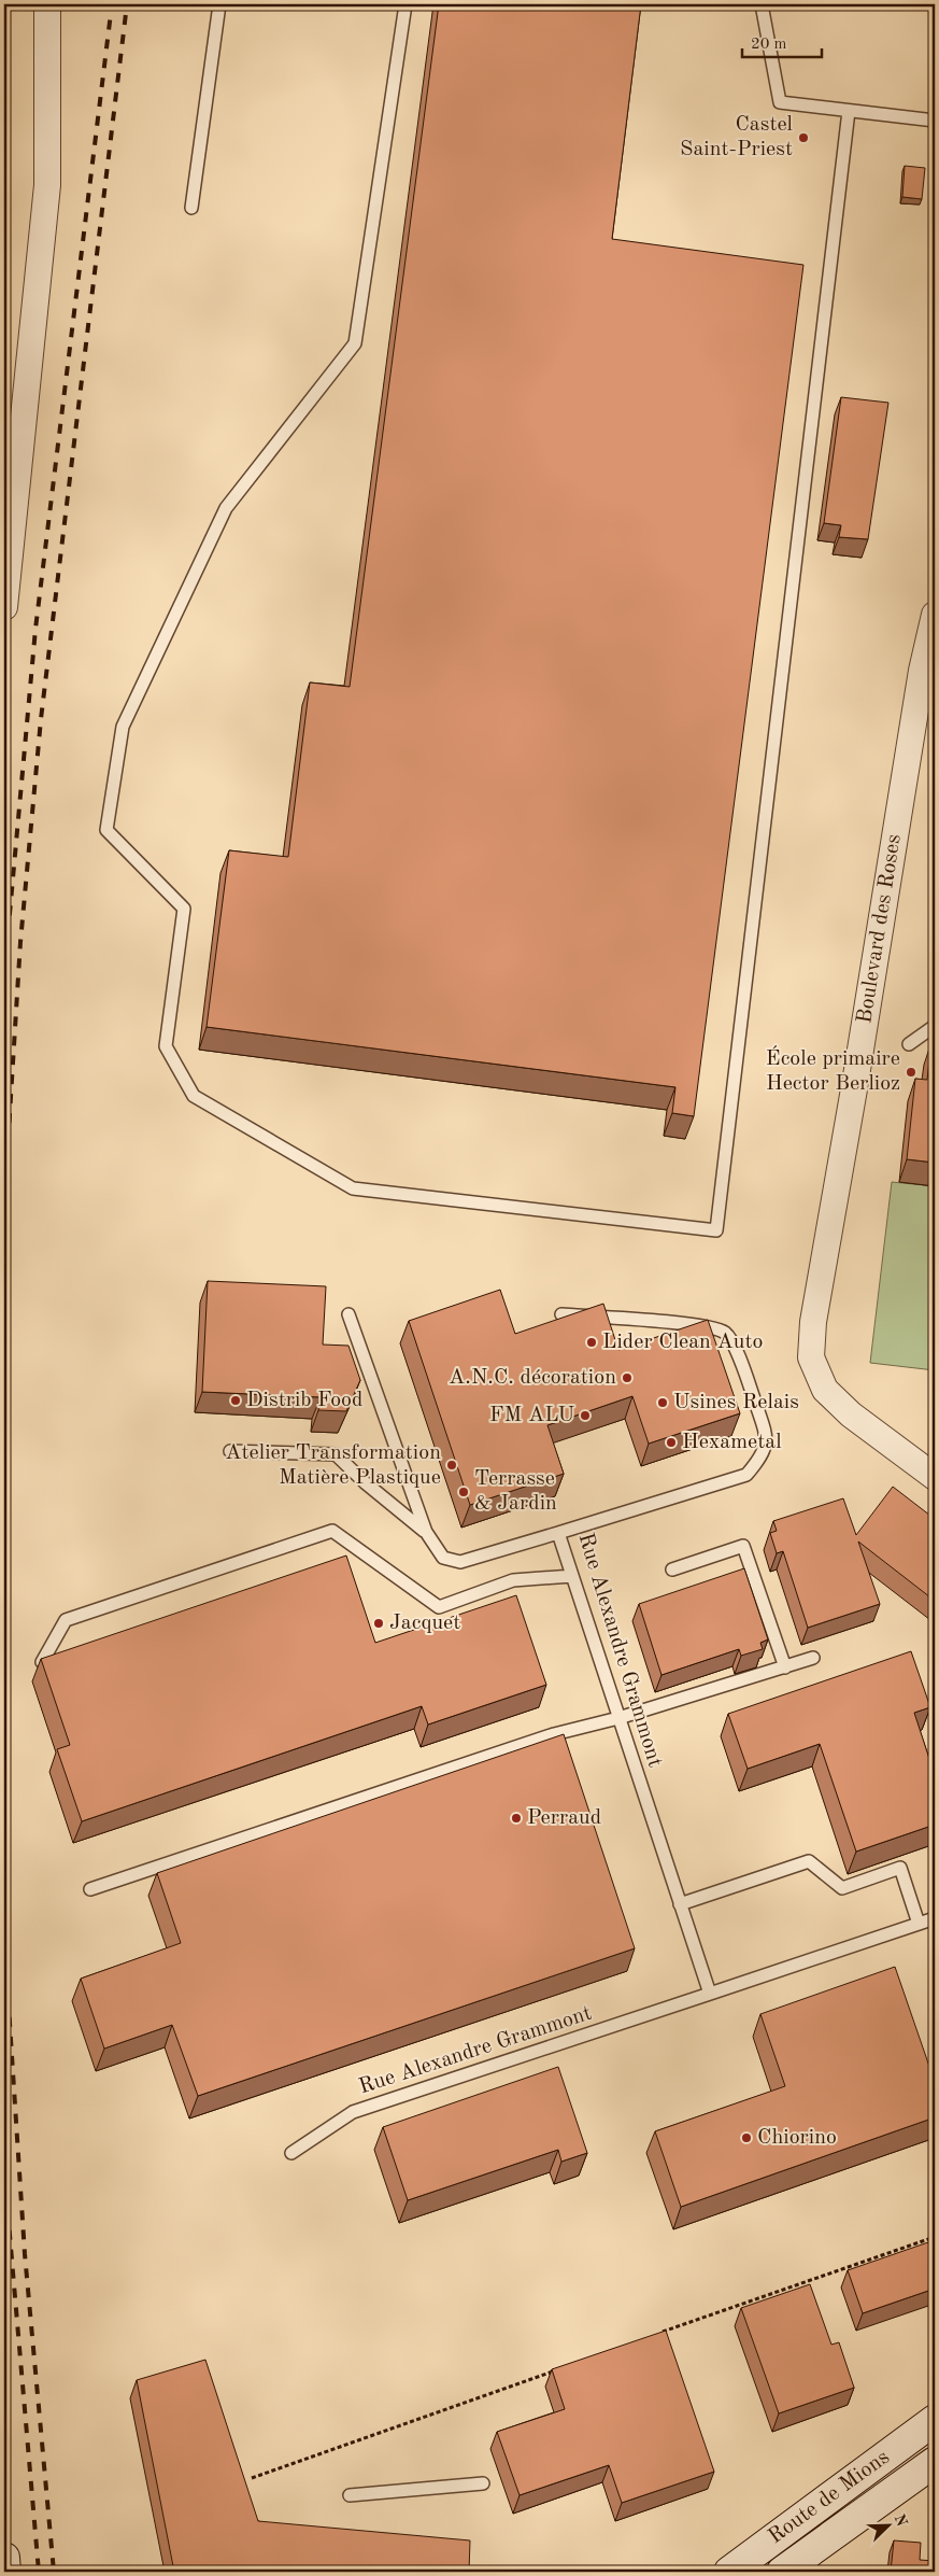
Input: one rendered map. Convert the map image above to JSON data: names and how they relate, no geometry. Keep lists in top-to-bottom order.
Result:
{
  "streets": {
    "main road": ["Route de Mions"],
    "street": ["Boulevard des Roses"],
    "lane": ["Rue Alexandre Grammont"]
  },
  "places": [
    "Castel Saint-Priest",
    "École primaire Hector Berlioz",
    "Lider Clean Auto",
    "A.N.C. décoration",
    "Distrib Food",
    "Usines Relais",
    "FM ALU",
    "Hexametal",
    "Atelier Transformation Matière Plastique",
    "Terrasse & Jardin",
    "Jacquet",
    "Perraud",
    "Chiorino"
  ],
  "scale_bar": "20 m",
  "north": "top right"
}
